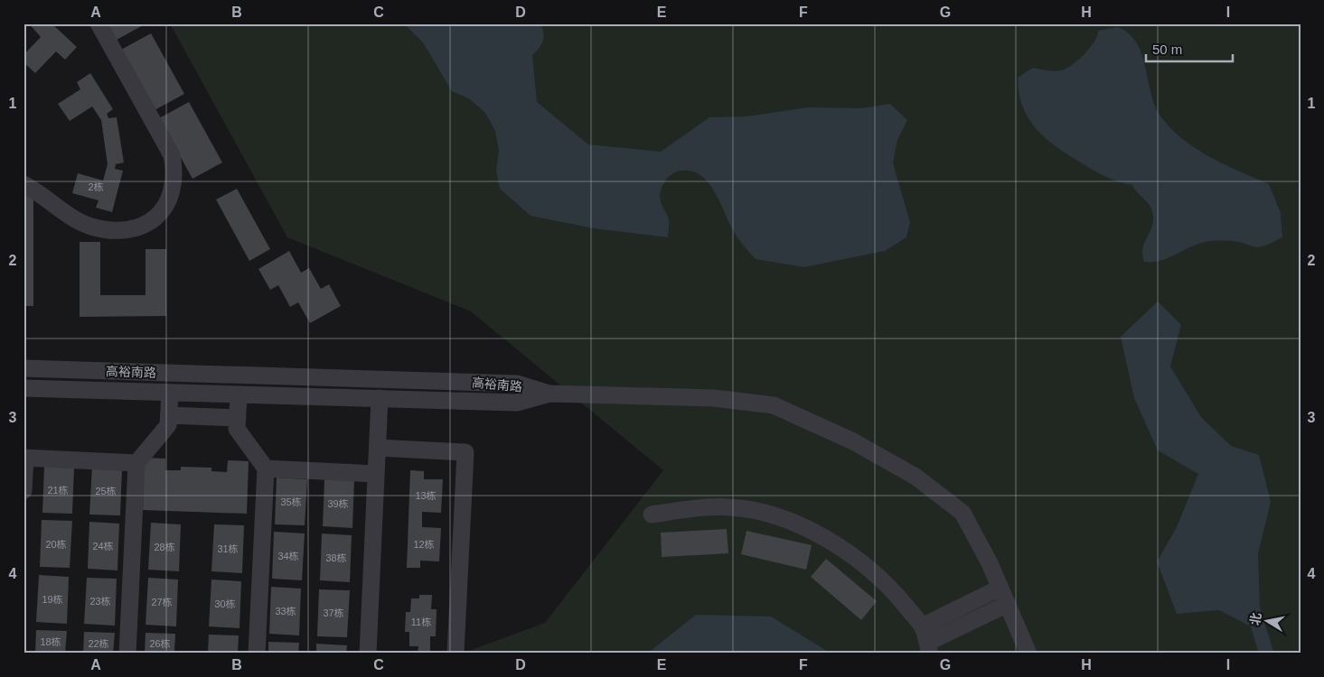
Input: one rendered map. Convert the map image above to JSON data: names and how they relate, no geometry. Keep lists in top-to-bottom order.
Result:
{
  "streets": {
    "street": ["高裕南路"]
  },
  "house_numbers": [
    "2栋",
    "21栋",
    "25栋",
    "13栋",
    "35栋",
    "39栋",
    "20栋",
    "12栋",
    "24栋",
    "28栋",
    "31栋",
    "34栋",
    "38栋",
    "19栋",
    "23栋",
    "27栋",
    "30栋",
    "33栋",
    "37栋",
    "11栋",
    "18栋",
    "22栋",
    "26栋"
  ],
  "scale_bar": "50 m",
  "north": "left",
  "grid": {
    "columns": [
      "A",
      "B",
      "C",
      "D",
      "E",
      "F",
      "G",
      "H",
      "I"
    ],
    "rows": [
      "1",
      "2",
      "3",
      "4"
    ]
  }
}
